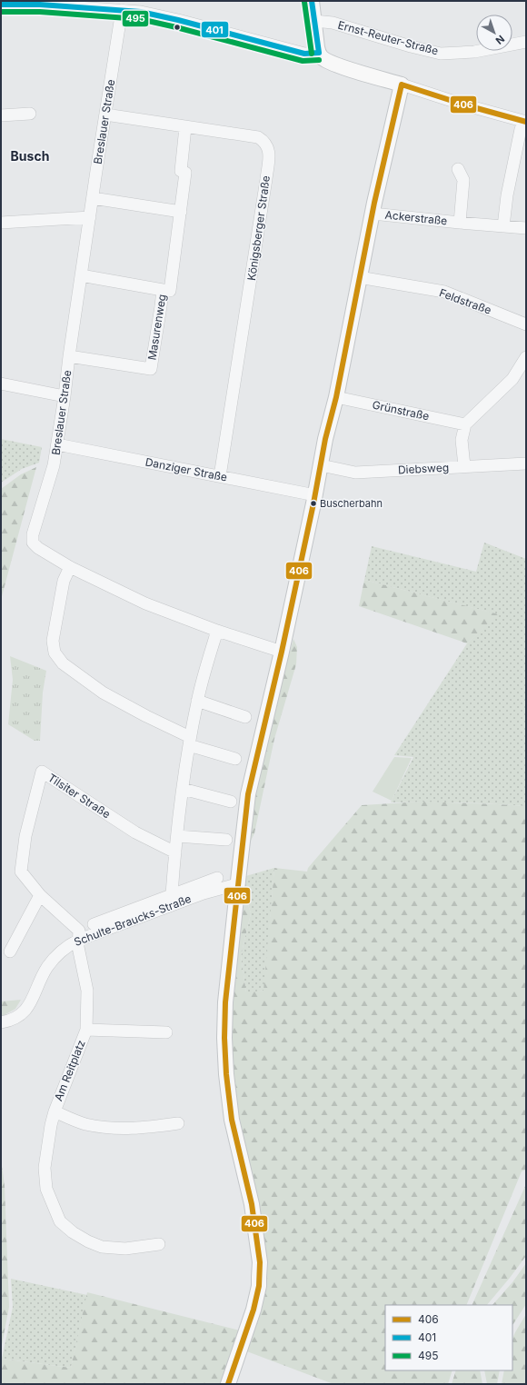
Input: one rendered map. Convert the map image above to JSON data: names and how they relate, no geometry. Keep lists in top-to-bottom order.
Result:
{
  "streets": {
    "street": [
      "Ernst-Reuter-Straße",
      "Breslauer Straße",
      "Ackerstraße",
      "Königsberger Straße",
      "Feldstraße",
      "Masurenweg",
      "Grünstraße",
      "Diebsweg",
      "Danziger Straße",
      "Tilsiter Straße",
      "Schulte-Braucks-Straße",
      "Am Reitplatz"
    ]
  },
  "crossings": [
    ["Breslauer Straße", "Königsberger Straße"],
    ["Breslauer Straße", "Masurenweg"],
    ["Breslauer Straße", "Danziger Straße"],
    ["Königsberger Straße", "Masurenweg"],
    ["Königsberger Straße", "Danziger Straße"],
    ["Tilsiter Straße", "Schulte-Braucks-Straße"],
    ["Tilsiter Straße", "Am Reitplatz"],
    ["Schulte-Braucks-Straße", "Am Reitplatz"]
  ],
  "districts": ["Busch"],
  "places": ["Buscherbahn"],
  "lines": ["transit line 401", "transit line 495", "transit line 406"],
  "legend": ["406", "401", "495"],
  "north": "bottom right"
}
